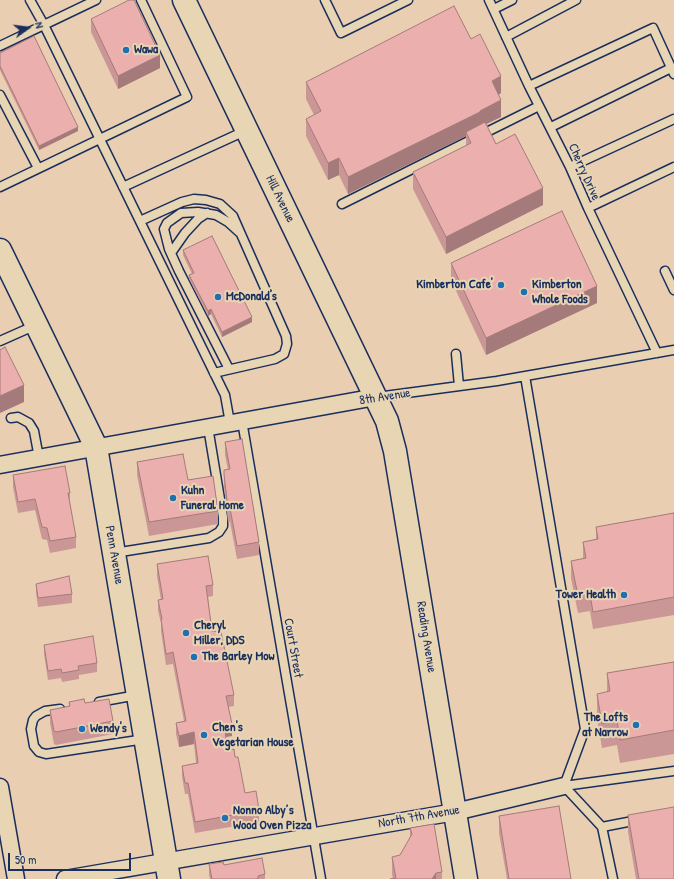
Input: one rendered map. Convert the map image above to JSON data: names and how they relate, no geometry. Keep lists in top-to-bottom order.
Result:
{
  "streets": {
    "street": [
      "Hill Avenue",
      "8th Avenue",
      "Penn Avenue",
      "Reading Avenue",
      "North 7th Avenue"
    ],
    "lane": ["Cherry Drive", "Court Street"]
  },
  "crossings": [
    ["Cherry Drive", "8th Avenue"],
    ["Hill Avenue", "8th Avenue"],
    ["Hill Avenue", "Reading Avenue"],
    ["8th Avenue", "Penn Avenue"],
    ["8th Avenue", "Reading Avenue"],
    ["8th Avenue", "Court Street"],
    ["Penn Avenue", "North 7th Avenue"],
    ["Reading Avenue", "North 7th Avenue"],
    ["Court Street", "North 7th Avenue"]
  ],
  "places": [
    "Wawa",
    "Kimberton Cafe'",
    "Kimberton Whole Foods",
    "McDonald's",
    "Kuhn Funeral Home",
    "Tower Health",
    "Cheryl Miller, DDS",
    "The Barley Mow",
    "The Lofts at Narrow",
    "Wendy's",
    "Chen's Vegetarian House",
    "Nonno Alby’s Wood Oven Pizza"
  ],
  "scale_bar": "50 m",
  "north": "right"
}
